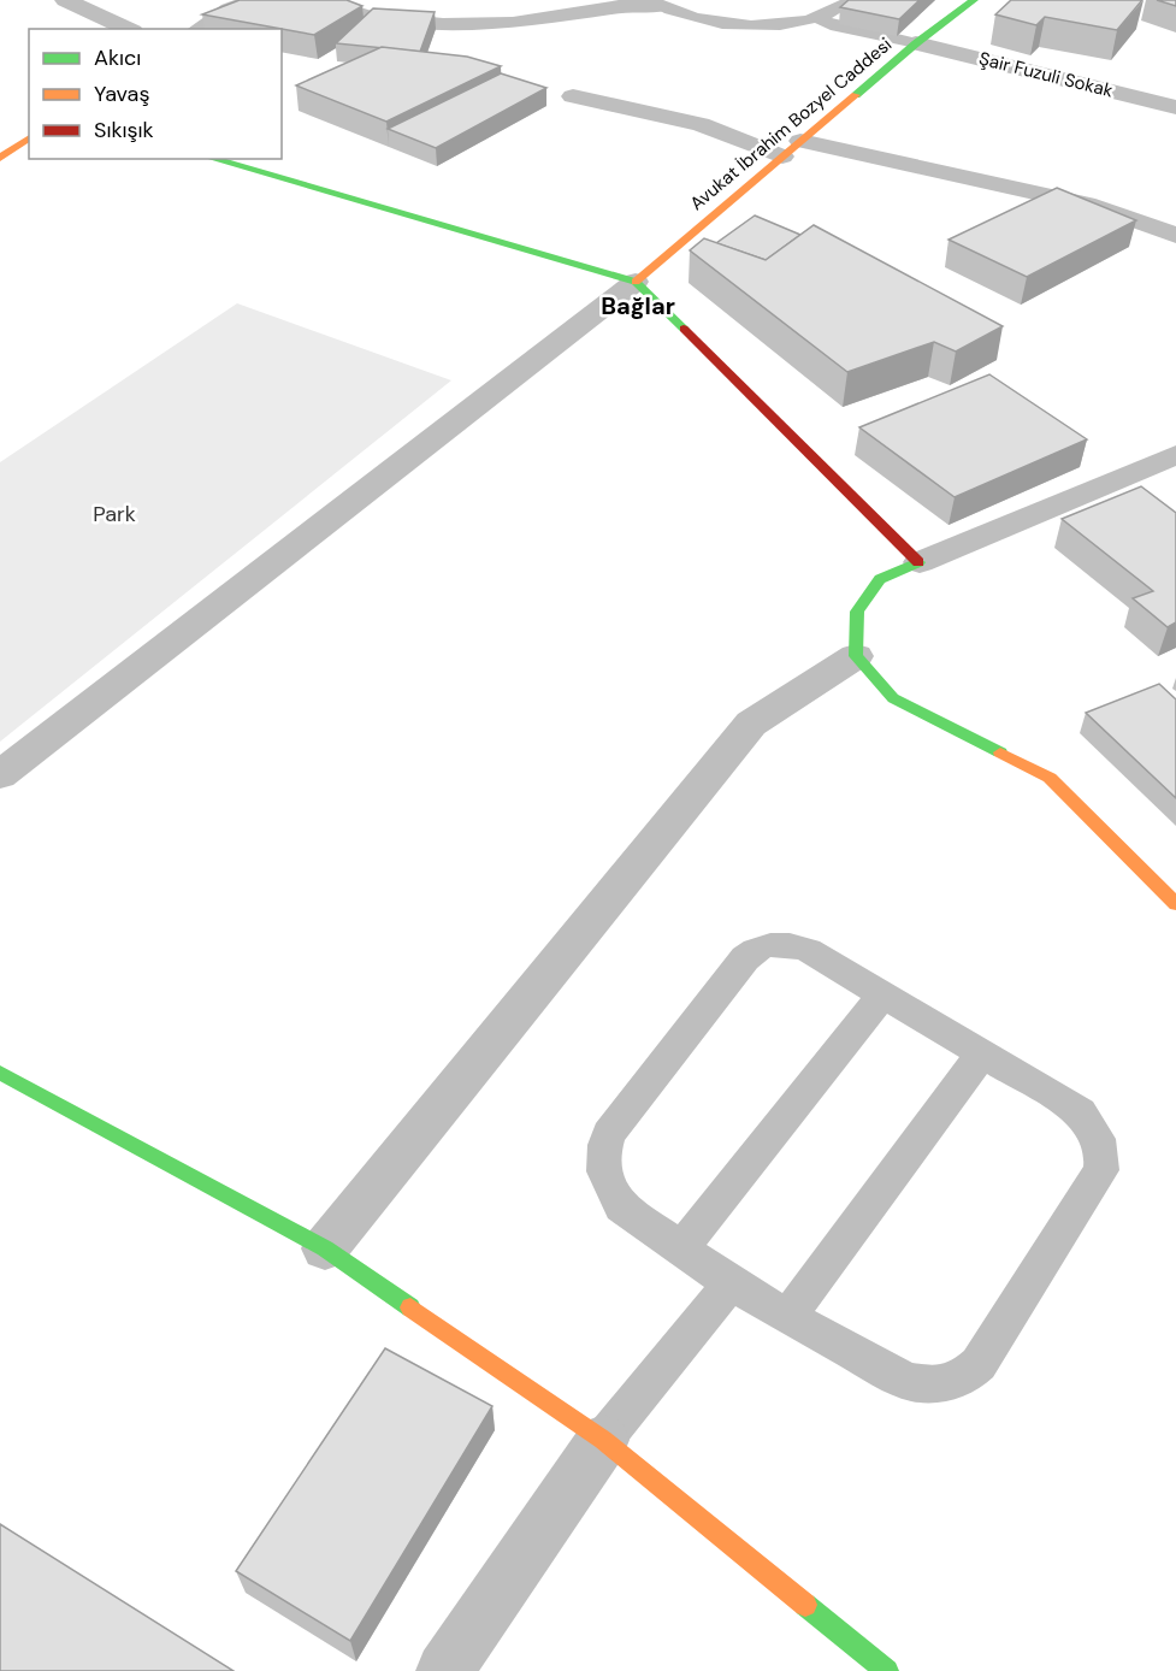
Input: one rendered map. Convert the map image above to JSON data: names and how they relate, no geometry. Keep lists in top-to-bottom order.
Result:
{
  "streets": {
    "street": ["Şair Fuzuli Sokak", "Avukat İbrahim Bozyel Caddesi"]
  },
  "crossings": [
    ["Şair Fuzuli Sokak", "Avukat İbrahim Bozyel Caddesi"]
  ],
  "districts": ["Bağlar"],
  "parks": ["Park"],
  "legend": ["Akıcı", "Yavaş", "Sıkışık"]
}
